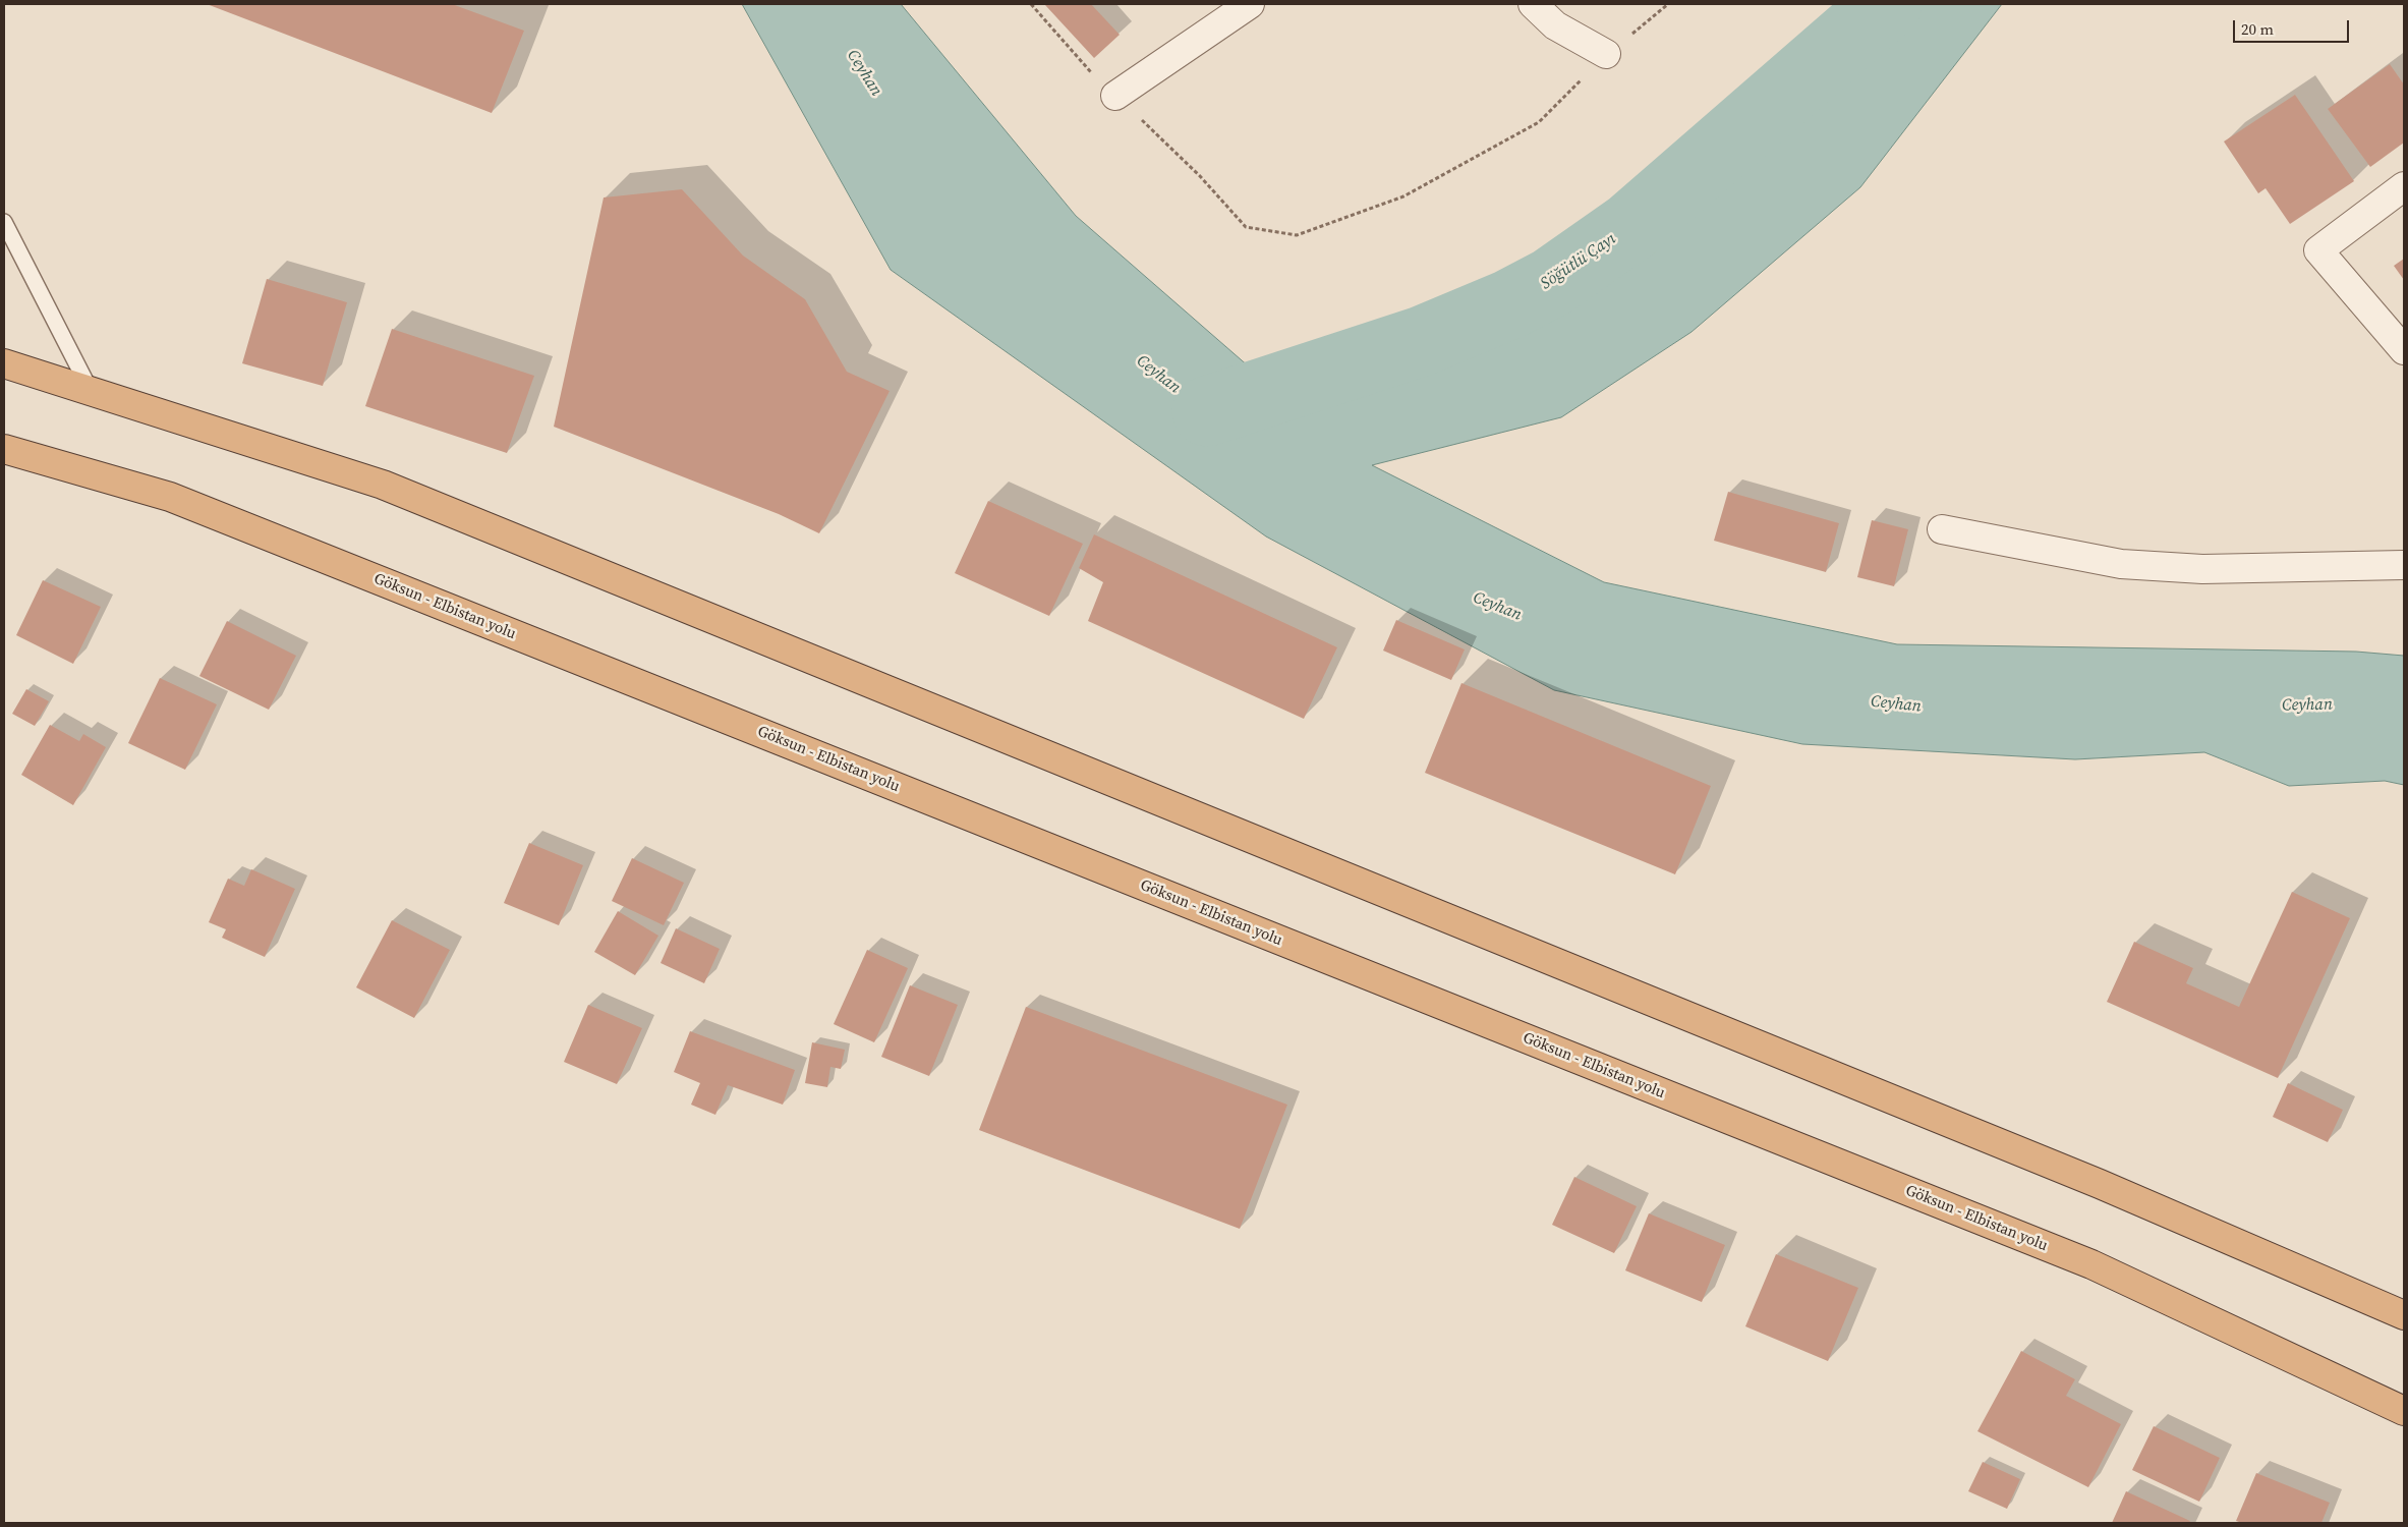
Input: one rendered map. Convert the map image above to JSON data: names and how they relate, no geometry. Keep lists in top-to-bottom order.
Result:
{
  "streets": {
    "highway": ["Göksun - Elbistan yolu"]
  },
  "water": ["Ceyhan", "Söğütlü Çayı"],
  "scale_bar": "20 m"
}
